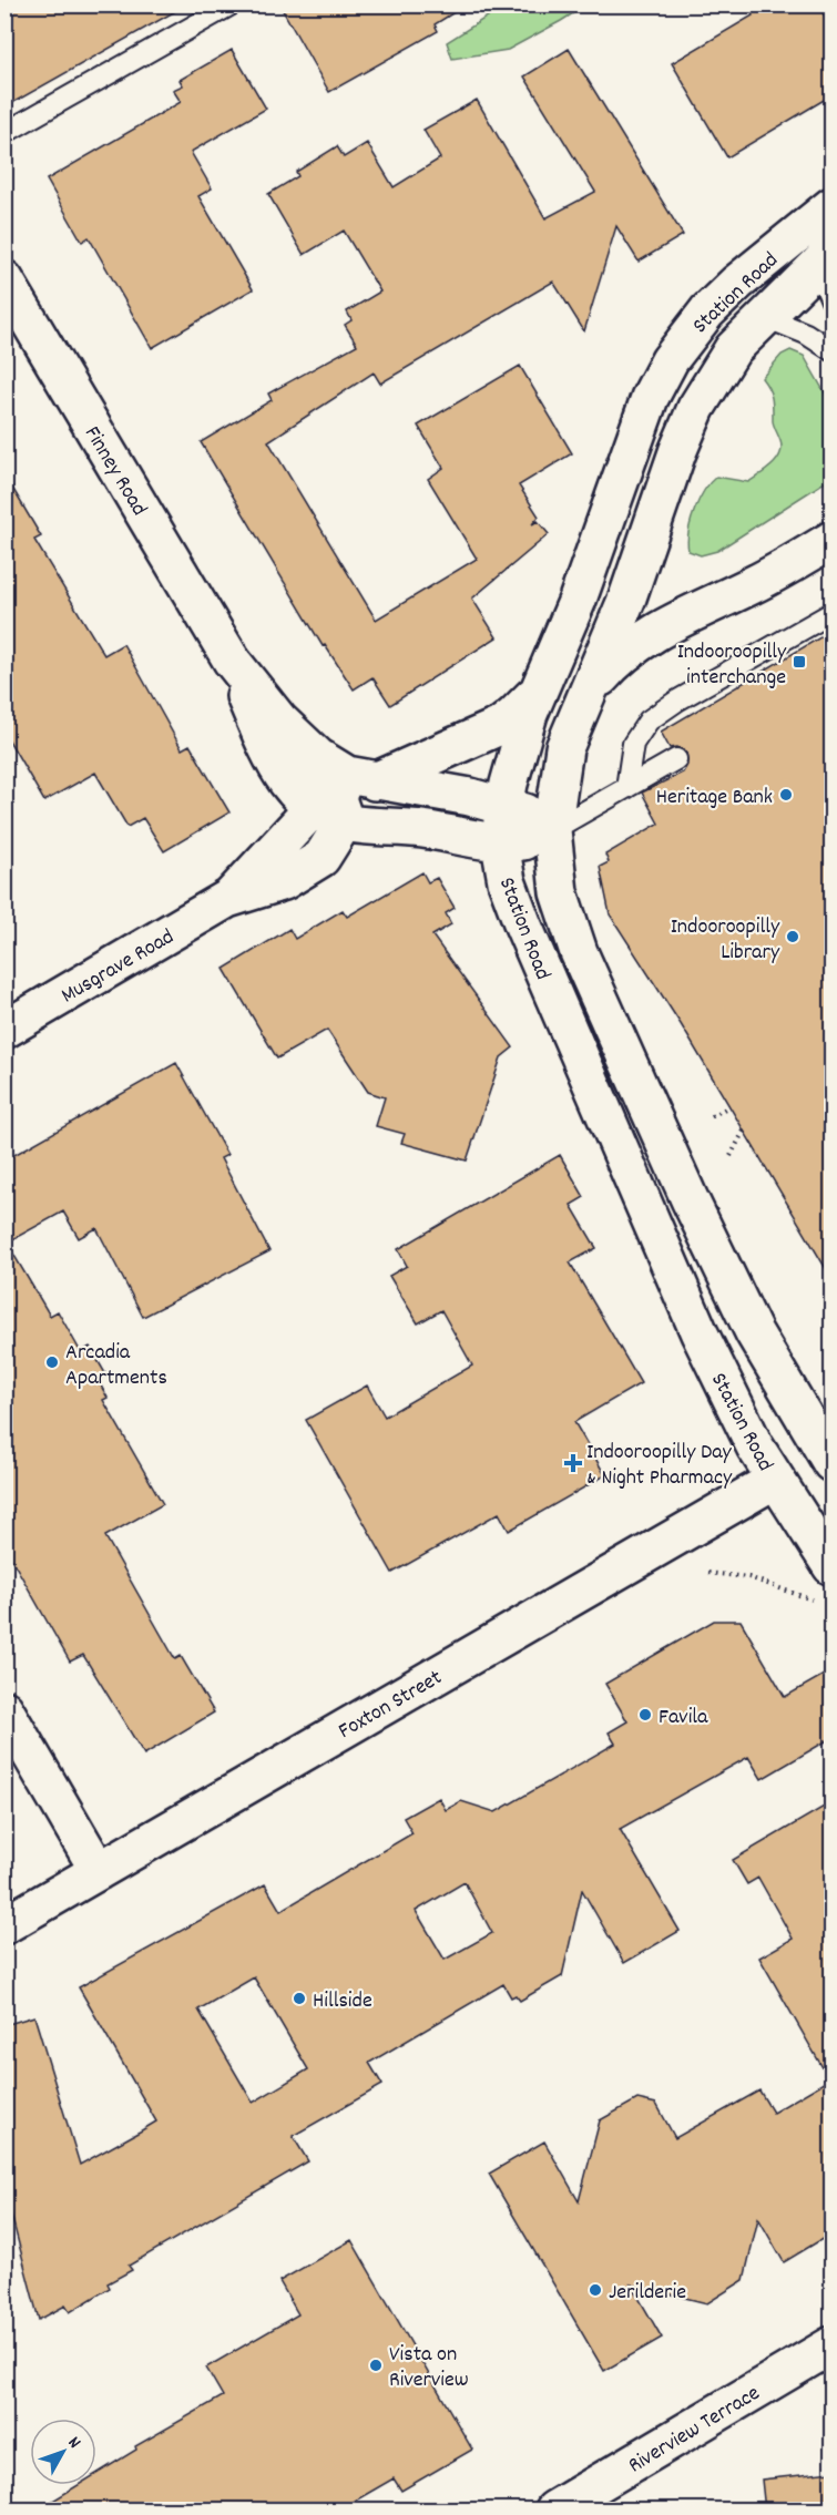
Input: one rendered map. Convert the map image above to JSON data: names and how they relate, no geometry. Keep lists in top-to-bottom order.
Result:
{
  "streets": {
    "street": [
      "Station Road",
      "Finney Road",
      "Musgrave Road",
      "Foxton Street",
      "Riverview Terrace"
    ]
  },
  "crossings": [
    ["Station Road", "Foxton Street"],
    ["Finney Road", "Musgrave Road"]
  ],
  "places": {
    "transit": ["Indooroopilly interchange"],
    "other": [
      "Heritage Bank",
      "Indooroopilly Library",
      "Arcadia Apartments",
      "Favila",
      "Hillside",
      "Jerilderie",
      "Vista on Riverview"
    ],
    "health": ["Indooroopilly Day & Night Pharmacy"]
  },
  "north": "top right"
}
